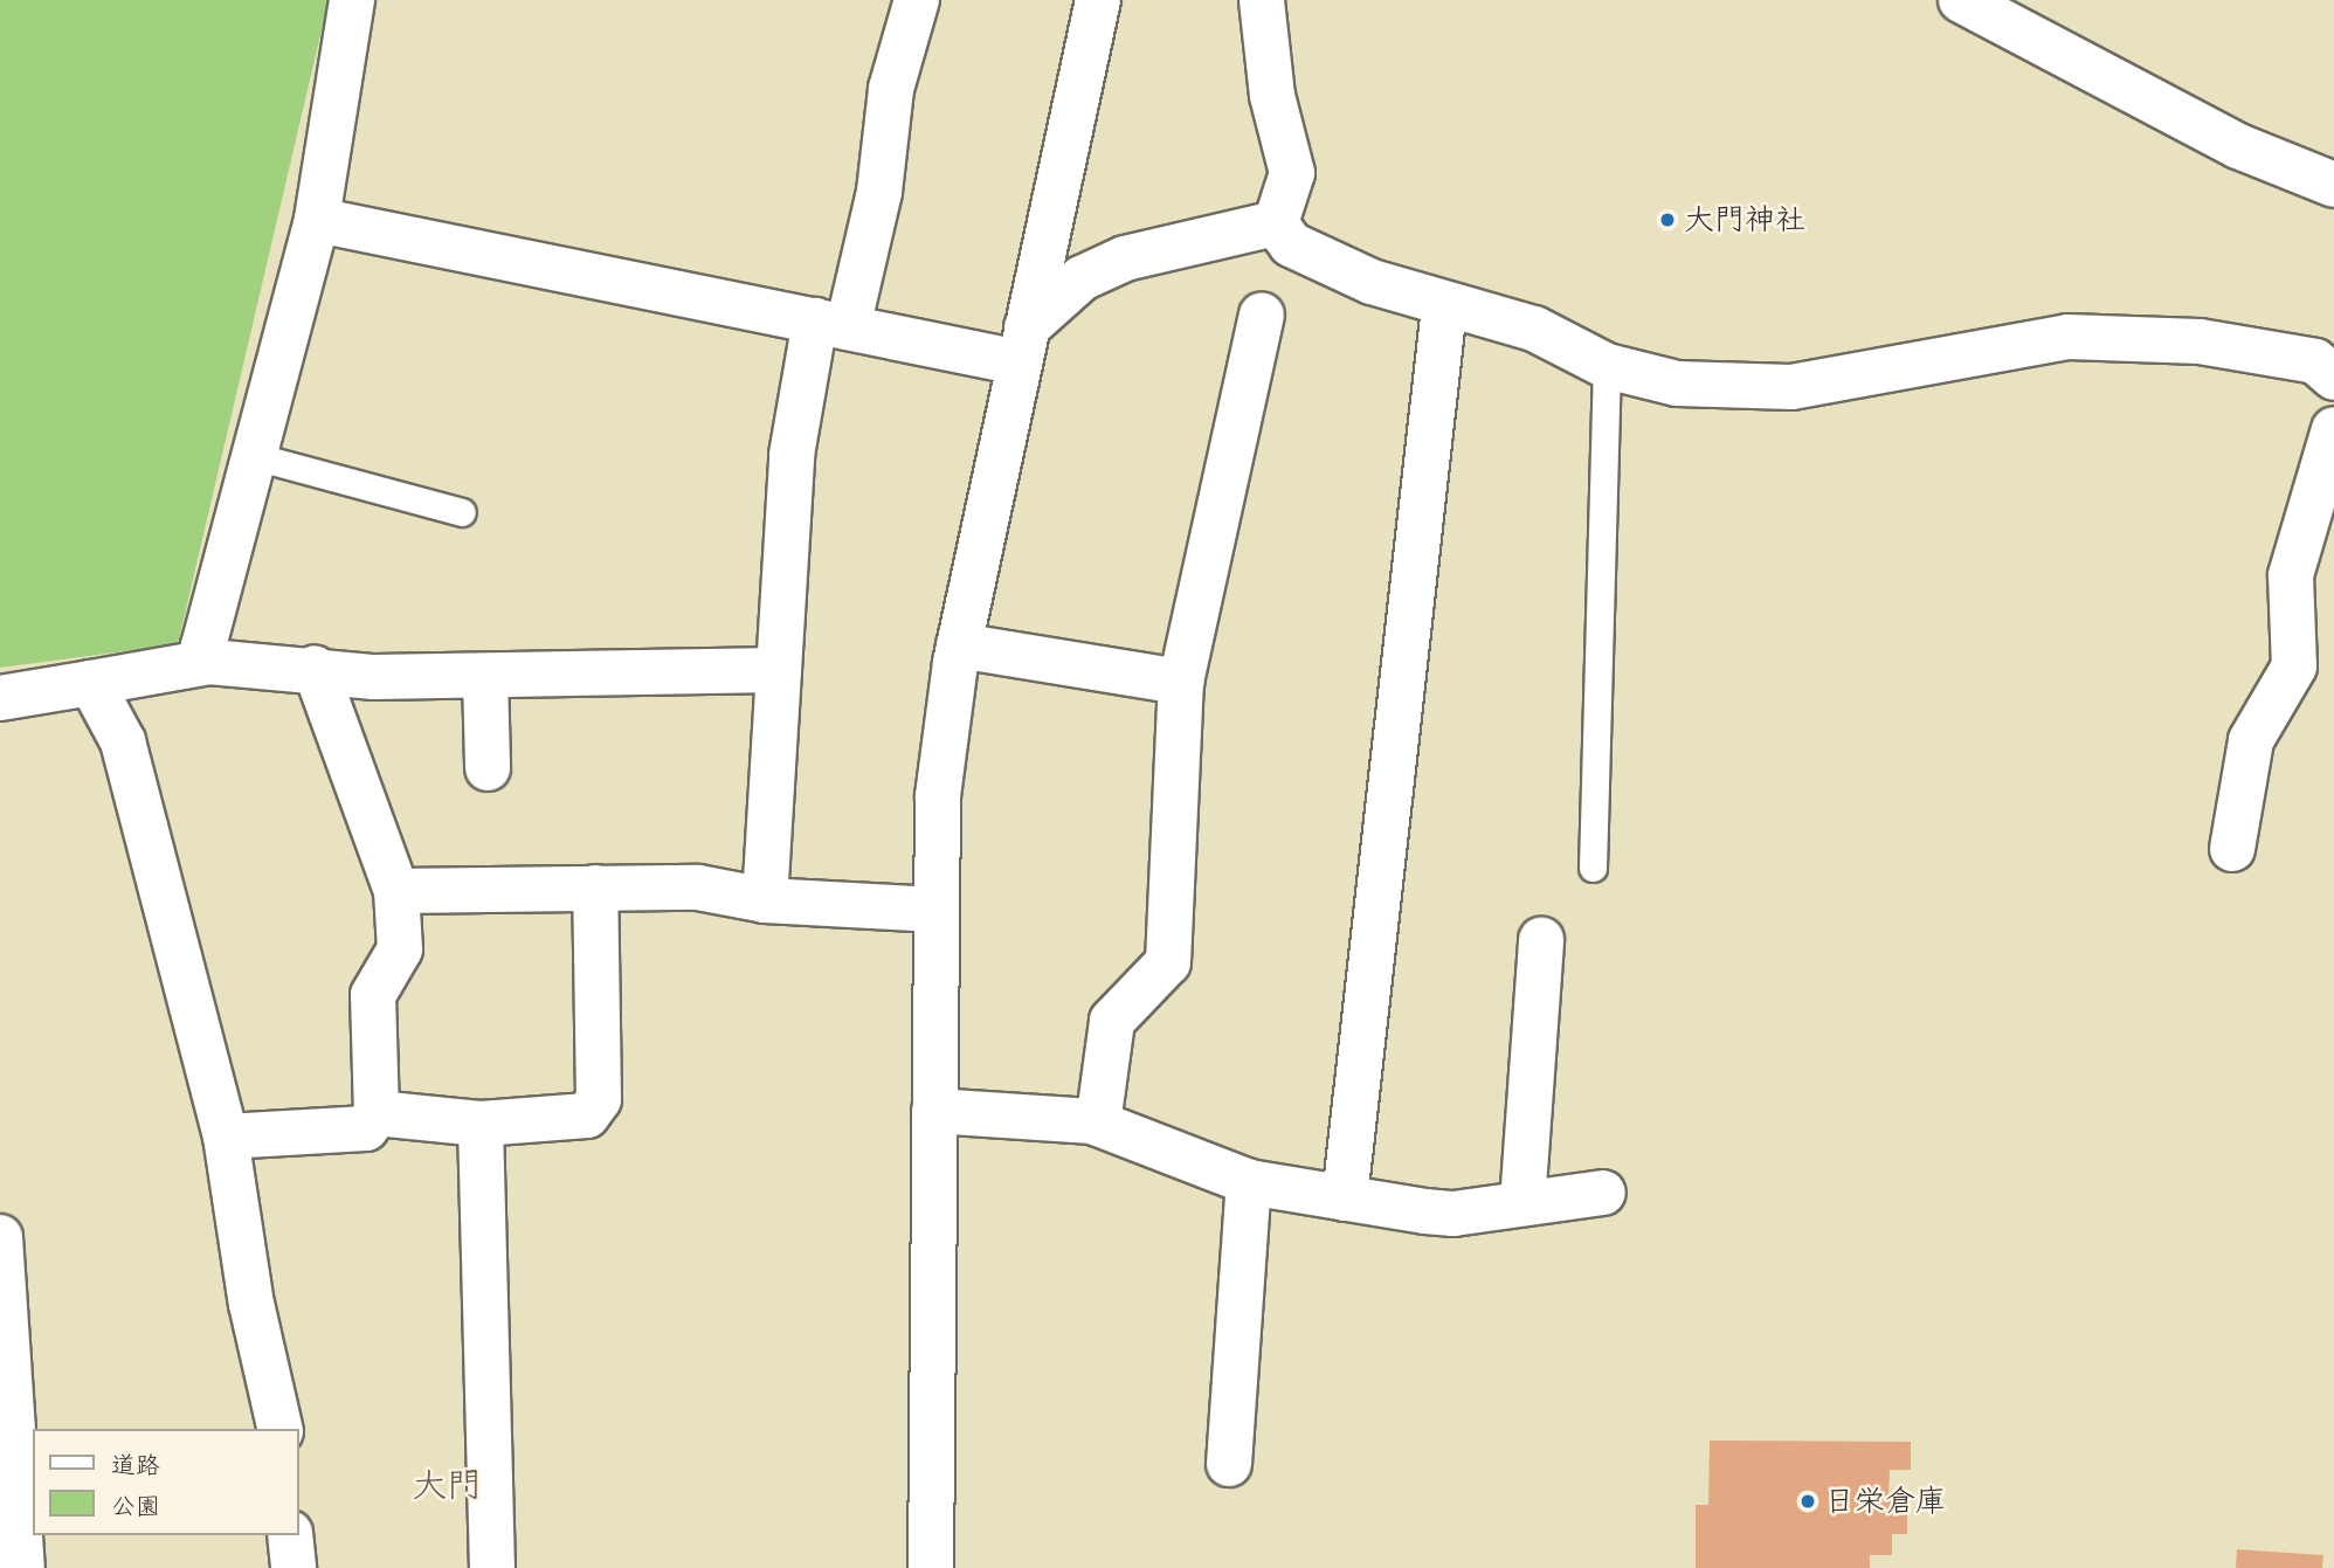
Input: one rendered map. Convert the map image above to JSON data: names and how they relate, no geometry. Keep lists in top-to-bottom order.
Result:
{
  "districts": ["大門"],
  "places": ["大門神社", "日栄倉庫"],
  "legend": ["道路", "公園"]
}
